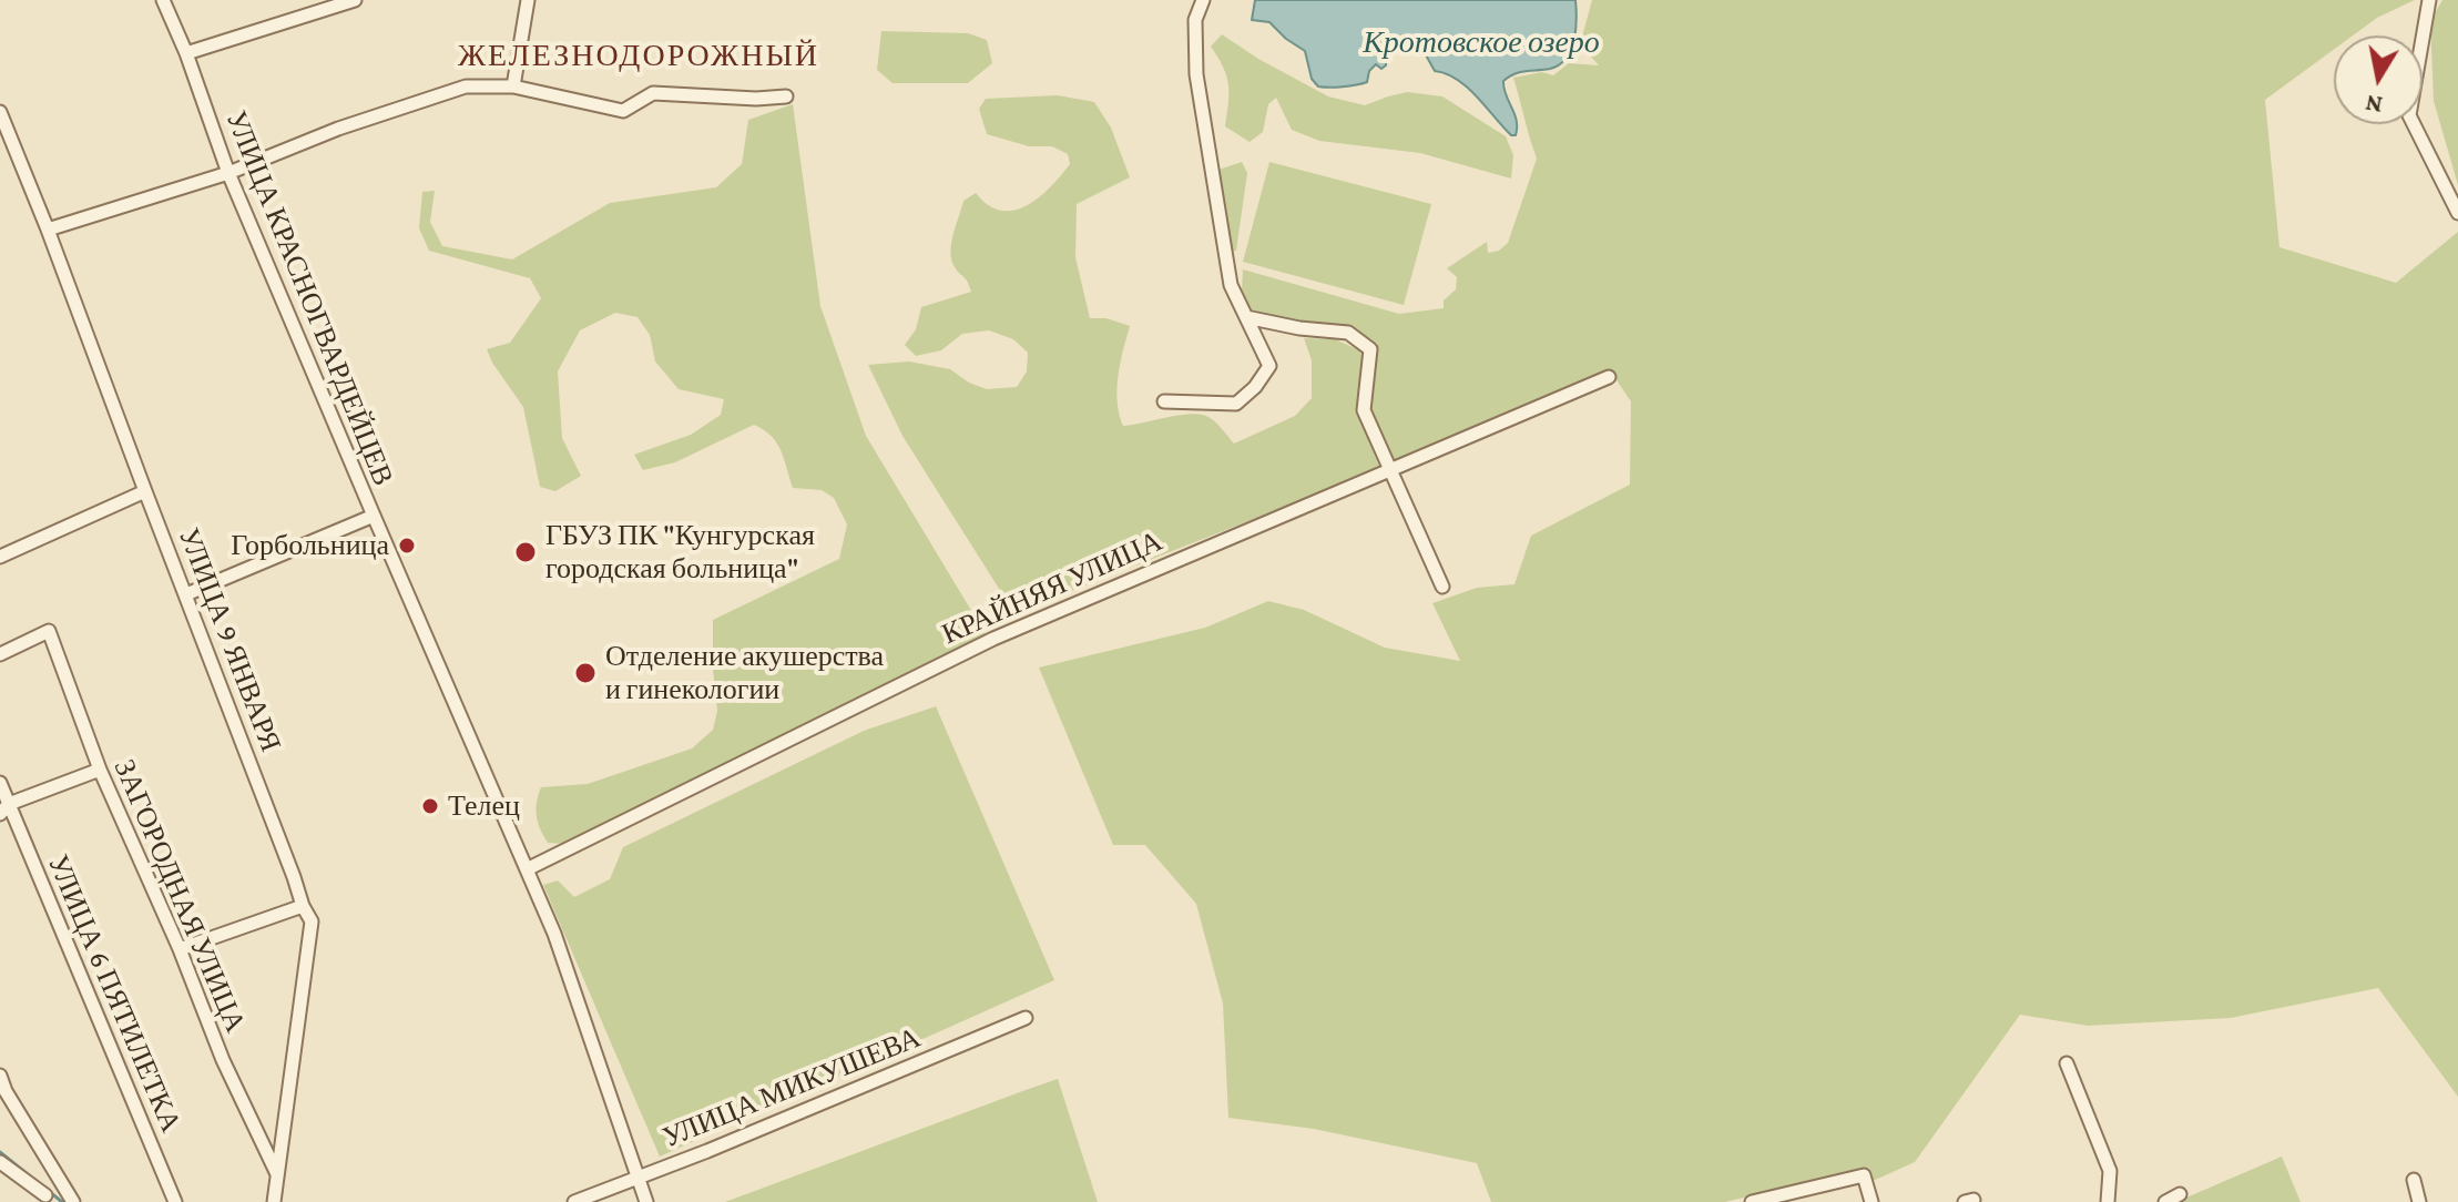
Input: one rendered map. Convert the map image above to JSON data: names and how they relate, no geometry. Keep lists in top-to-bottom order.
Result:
{
  "streets": {
    "street": [
      "УЛИЦА КРАСНОГВАРДЕЙЦЕВ",
      "КРАЙНЯЯ УЛИЦА",
      "УЛИЦА 9 ЯНВАРЯ",
      "ЗАГОРОДНАЯ УЛИЦА",
      "УЛИЦА 6 ПЯТИЛЕТКА",
      "УЛИЦА МИКУШЕВА"
    ]
  },
  "crossings": [
    ["УЛИЦА КРАСНОГВАРДЕЙЦЕВ", "КРАЙНЯЯ УЛИЦА"],
    ["УЛИЦА КРАСНОГВАРДЕЙЦЕВ", "УЛИЦА МИКУШЕВА"],
    ["УЛИЦА 9 ЯНВАРЯ", "ЗАГОРОДНАЯ УЛИЦА"]
  ],
  "districts": ["ЖЕЛЕЗНОДОРОЖНЫЙ"],
  "water": ["Кротовское озеро"],
  "places": [
    "Горбольница",
    "ГБУЗ ПК \"Кунгурская городская больница\"",
    "Отделение акушерства и гинекологии",
    "Телец"
  ],
  "north": "bottom"
}
